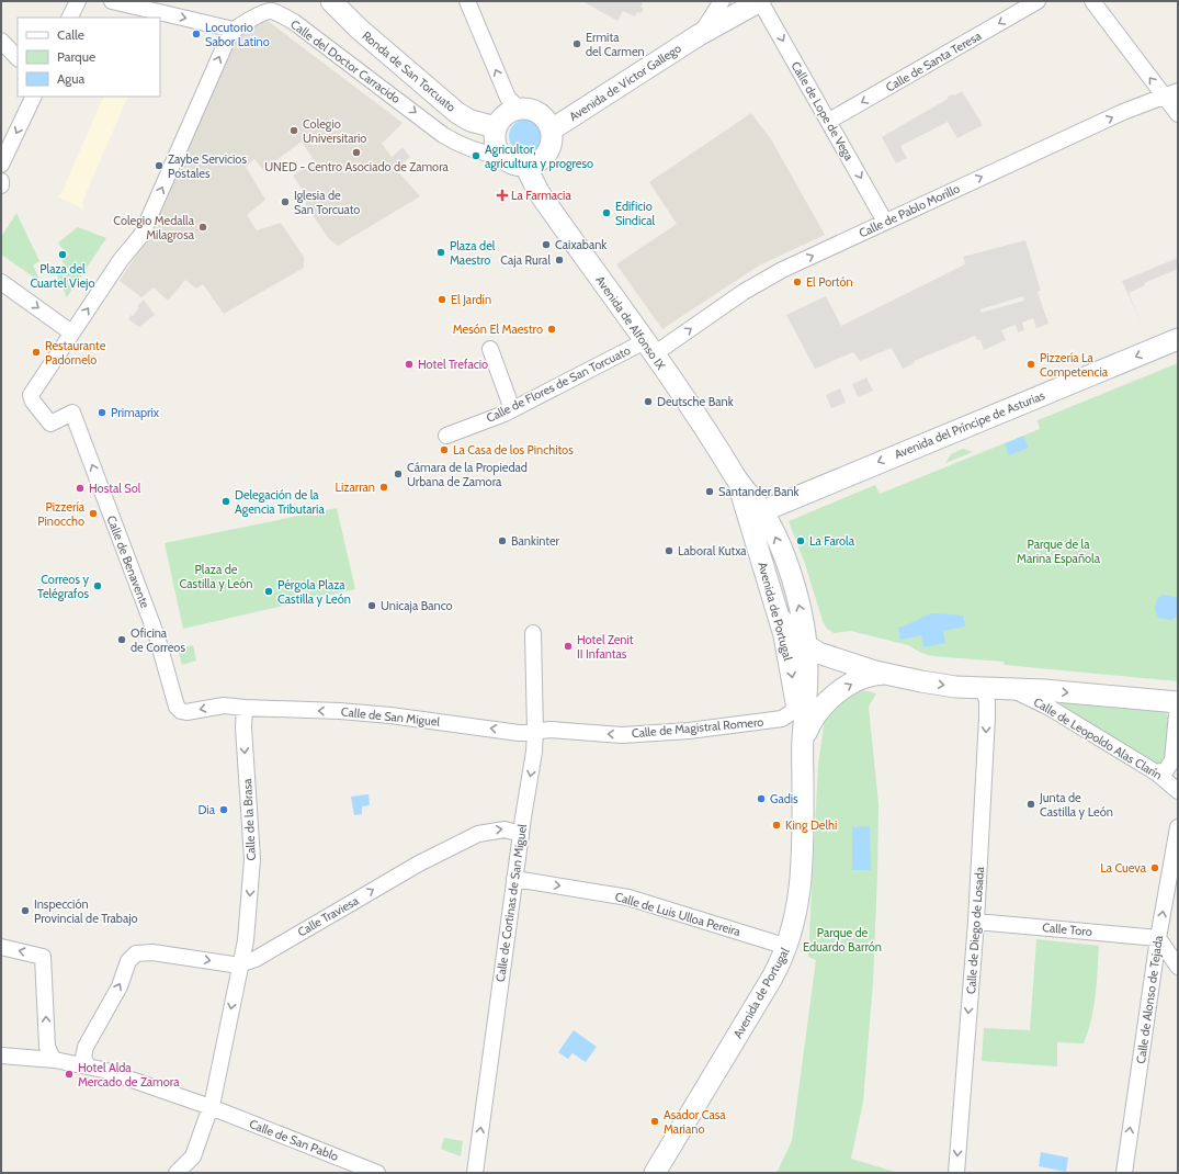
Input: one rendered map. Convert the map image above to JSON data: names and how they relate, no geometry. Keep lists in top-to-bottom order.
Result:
{
  "streets": {
    "main road": [
      "Ronda de San Torcuato",
      "Avenida de Víctor Gallego",
      "Avenida de Alfonso IX",
      "Avenida del Príncipe de Asturias",
      "Avenida de Portugal",
      "Calle de Leopoldo Alas Clarín"
    ],
    "street": [
      "Calle del Doctor Carracido",
      "Calle de Santa Teresa",
      "Calle de Lope de Vega",
      "Calle de Pablo Morillo",
      "Calle de Flores de San Torcuato",
      "Calle de Benavente",
      "Calle de San Miguel",
      "Calle de Magistral Romero",
      "Calle de la Brasa",
      "Calle de Cortinas de San Miguel",
      "Calle de Luis Ulloa Pereira",
      "Calle Traviesa",
      "Calle Toro",
      "Calle de Diego de Losada",
      "Calle de Alonso de Tejada",
      "Calle de San Pablo"
    ]
  },
  "crossings": [
    ["Calle del Doctor Carracido", "Ronda de San Torcuato"],
    ["Calle del Doctor Carracido", "Avenida de Víctor Gallego"],
    ["Calle del Doctor Carracido", "Avenida de Alfonso IX"],
    ["Calle del Doctor Carracido", "Calle de Benavente"],
    ["Calle de Santa Teresa", "Calle de Lope de Vega"],
    ["Ronda de San Torcuato", "Avenida de Víctor Gallego"],
    ["Ronda de San Torcuato", "Avenida de Alfonso IX"],
    ["Avenida de Víctor Gallego", "Calle de Lope de Vega"],
    ["Avenida de Víctor Gallego", "Avenida de Alfonso IX"],
    ["Calle de Lope de Vega", "Calle de Pablo Morillo"],
    ["Calle de Pablo Morillo", "Avenida de Alfonso IX"],
    ["Calle de Pablo Morillo", "Calle de Flores de San Torcuato"],
    ["Avenida de Alfonso IX", "Calle de Flores de San Torcuato"],
    ["Avenida de Alfonso IX", "Avenida del Príncipe de Asturias"],
    ["Avenida de Alfonso IX", "Avenida de Portugal"],
    ["Avenida del Príncipe de Asturias", "Avenida de Portugal"],
    ["Calle de Benavente", "Calle de San Miguel"],
    ["Calle de Benavente", "Calle de la Brasa"],
    ["Avenida de Portugal", "Calle de Magistral Romero"],
    ["Avenida de Portugal", "Calle de Leopoldo Alas Clarín"],
    ["Avenida de Portugal", "Calle de Luis Ulloa Pereira"],
    ["Calle de San Miguel", "Calle de Magistral Romero"],
    ["Calle de San Miguel", "Calle de la Brasa"],
    ["Calle de San Miguel", "Calle de Cortinas de San Miguel"],
    ["Calle de Magistral Romero", "Calle de Cortinas de San Miguel"],
    ["Calle de Leopoldo Alas Clarín", "Calle de Diego de Losada"],
    ["Calle de la Brasa", "Calle Traviesa"],
    ["Calle de la Brasa", "Calle de San Pablo"],
    ["Calle de Cortinas de San Miguel", "Calle de Luis Ulloa Pereira"],
    ["Calle de Cortinas de San Miguel", "Calle Traviesa"],
    ["Calle Toro", "Calle de Diego de Losada"],
    ["Calle Toro", "Calle de Alonso de Tejada"]
  ],
  "one_way": [
    "Calle de Santa Teresa",
    "Calle de Lope de Vega",
    "Calle de Pablo Morillo",
    "Avenida del Príncipe de Asturias",
    "Calle de Benavente",
    "Calle de San Miguel",
    "Calle de Magistral Romero",
    "Calle de la Brasa",
    "Calle de Luis Ulloa Pereira",
    "Calle Traviesa",
    "Calle de Diego de Losada",
    "Calle de Alonso de Tejada"
  ],
  "parks": ["Parque de la Marina Española", "Plaza de Castilla y León", "Parque de Eduardo Barrón"],
  "places": {
    "other": [
      "Locutorio Sabor Latino",
      "Ermita del Carmen",
      "Colegio Universitario",
      "UNED - Centro Asociado de Zamora",
      "Agricultor, agricultura y progreso",
      "Zaybe Servicios Postales",
      "Iglesia de San Torcuato",
      "Edificio Sindical",
      "Colegio Medalla Milagrosa",
      "Caixabank",
      "Plaza del Maestro",
      "Plaza del Cuartel Viejo",
      "Caja Rural",
      "El Portón",
      "El Jardín",
      "Mesón El Maestro",
      "Restaurante Padornelo",
      "Hotel Trefacio",
      "Pizzería La Competencia",
      "Deutsche Bank",
      "Primaprix",
      "La Casa de los Pinchitos",
      "Cámara de la Propiedad Urbana de Zamora",
      "Lizarran",
      "Hostal Sol",
      "Santander Bank",
      "Delegación de la Agencia Tributaria",
      "Pizzería Pinoccho",
      "Bankinter",
      "La Farola",
      "Laboral Kutxa",
      "Correos y Telégrafos",
      "Pérgola Plaza Castilla y León",
      "Unicaja Banco",
      "Oficina de Correos",
      "Hotel Zenit II Infantas",
      "Gadis",
      "Junta de Castilla y León",
      "Dia",
      "King Delhi",
      "La Cueva",
      "Inspección Provincial de Trabajo",
      "Hotel Alda Mercado de Zamora",
      "Asador Casa Mariano"
    ],
    "health": ["La Farmacia"]
  },
  "legend": ["Calle", "Parque", "Agua"]
}
